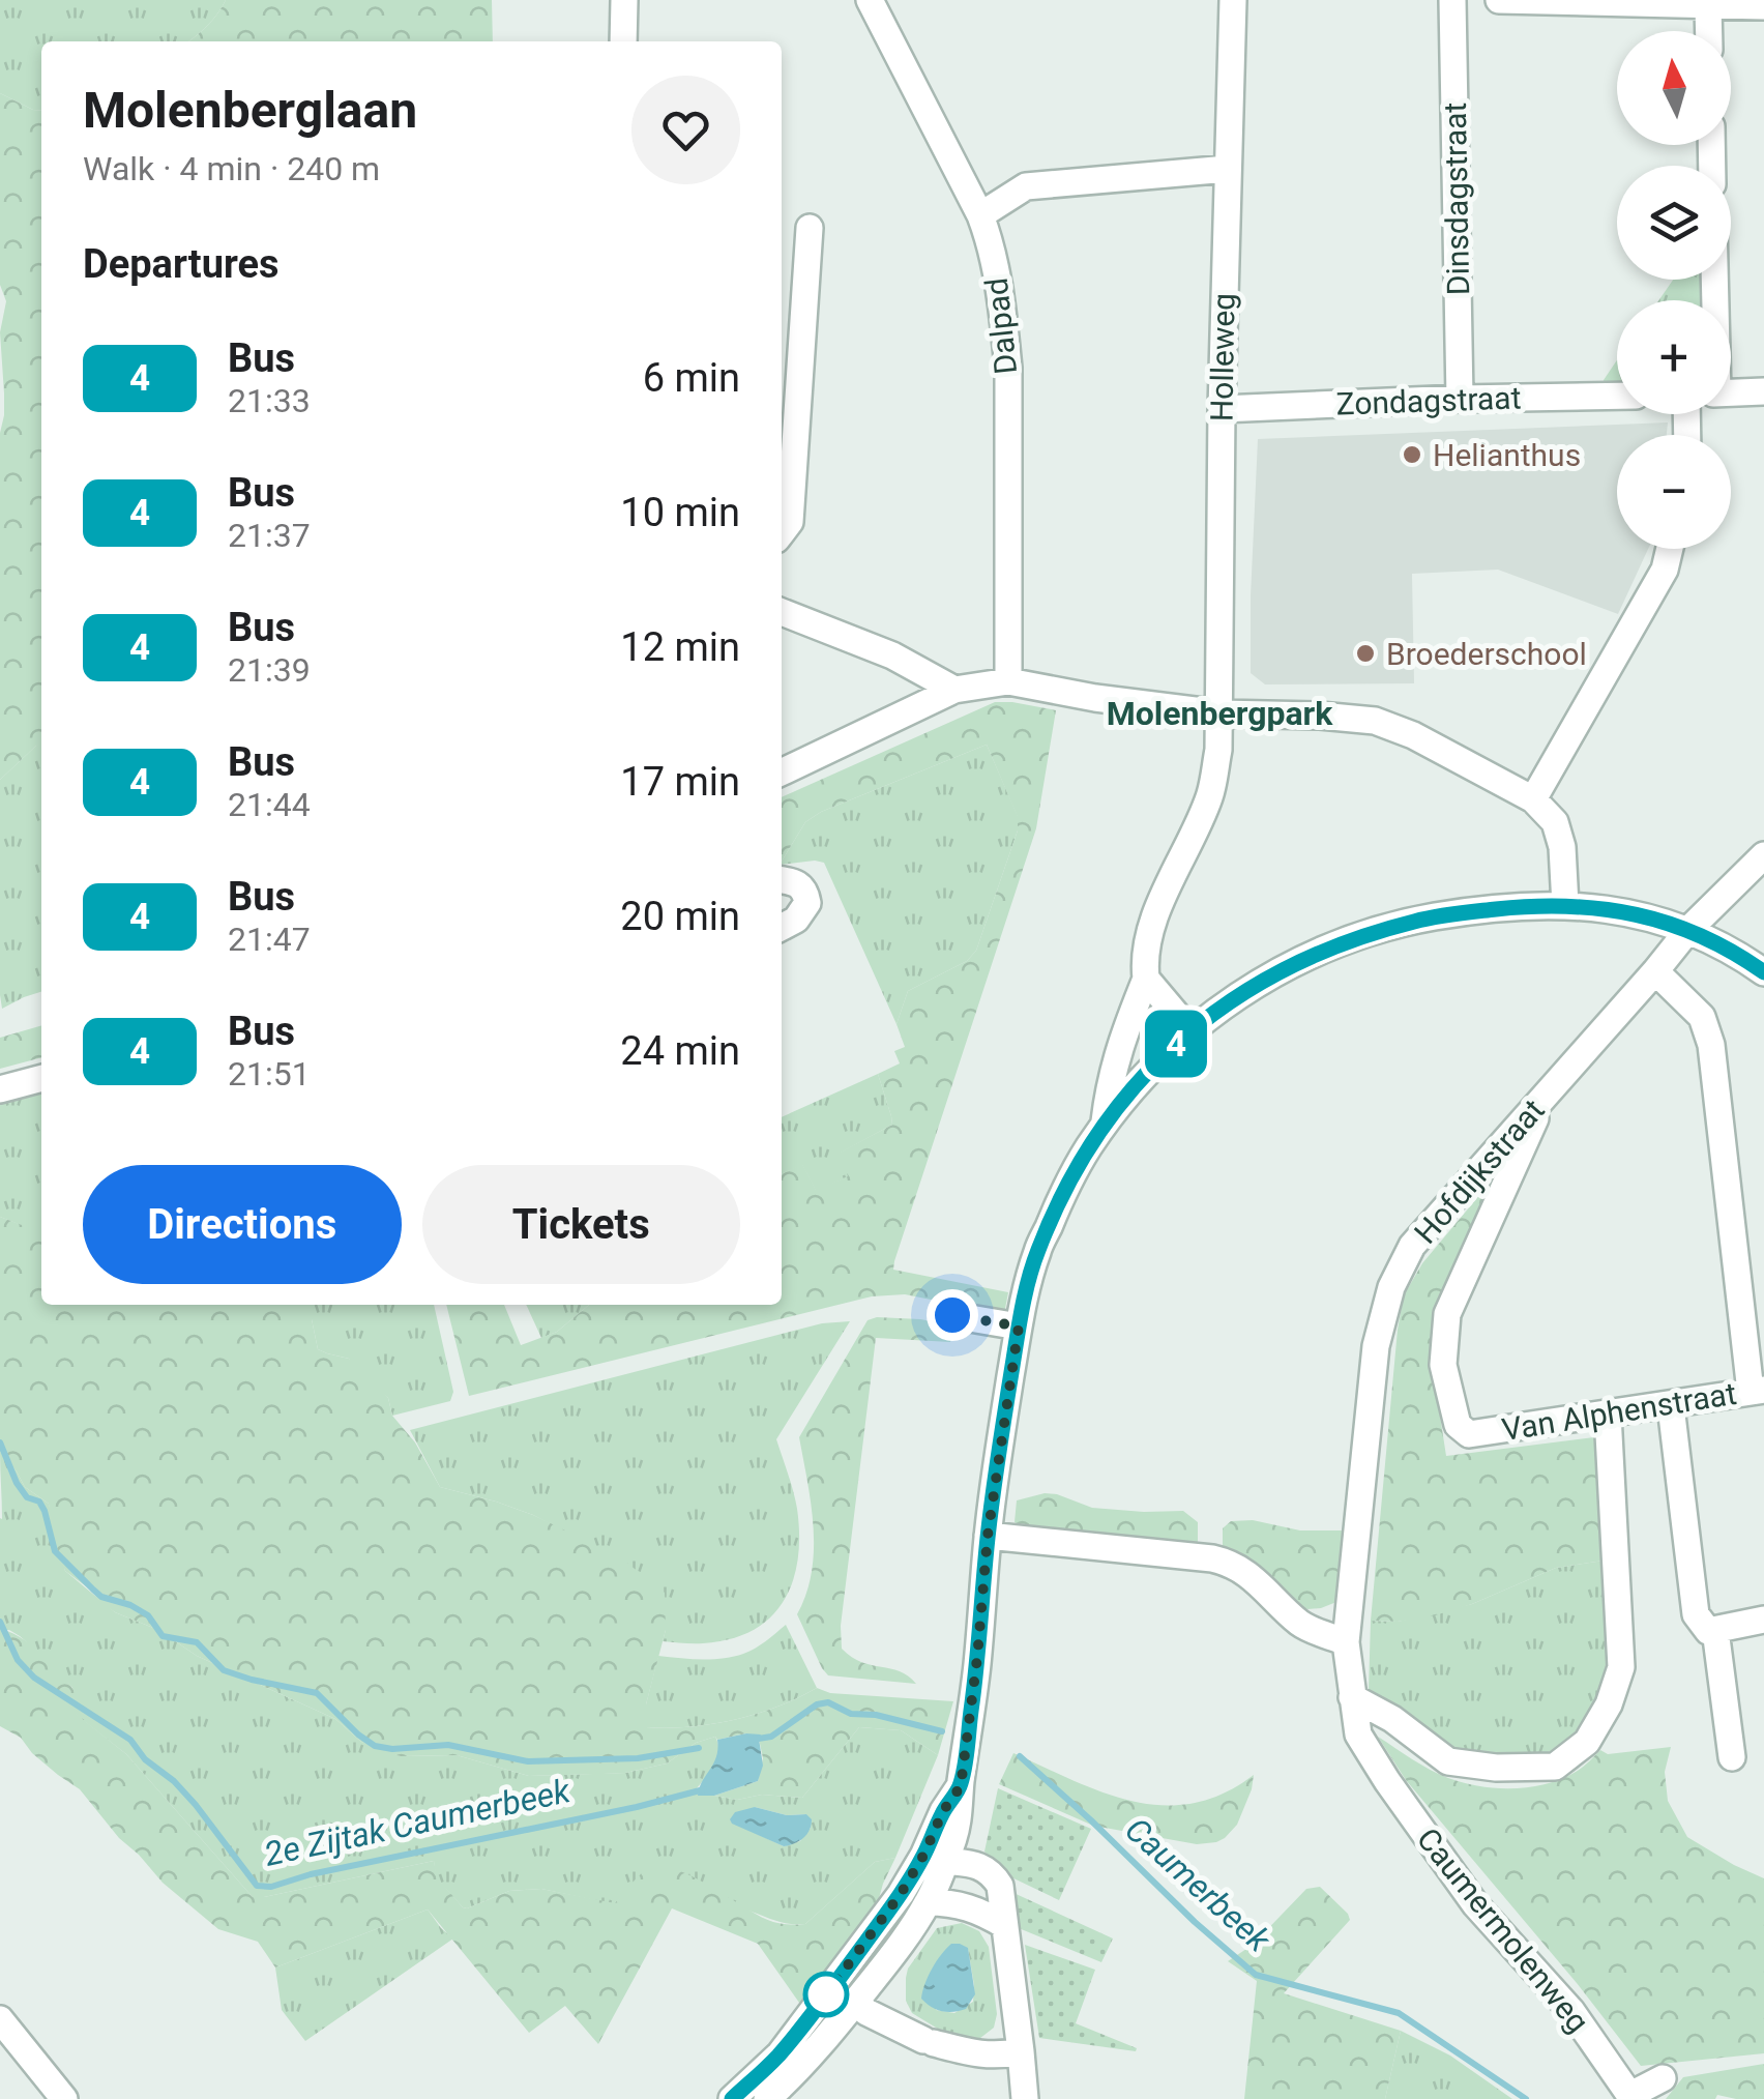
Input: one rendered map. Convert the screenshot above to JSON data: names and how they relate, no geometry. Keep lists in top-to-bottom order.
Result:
{
  "streets": {
    "street": [
      "Dinsdagstraat",
      "Dalpad",
      "Holleweg",
      "Zondagstraat",
      "Hofdijkstraat",
      "Van Alphenstraat",
      "Caumermolenweg"
    ]
  },
  "crossings": [
    ["Dinsdagstraat", "Zondagstraat"],
    ["Holleweg", "Zondagstraat"],
    ["Hofdijkstraat", "Van Alphenstraat"],
    ["Hofdijkstraat", "Caumermolenweg"]
  ],
  "districts": ["Molenbergpark"],
  "water": ["2e Zijtak Caumerbeek", "Caumerbeek"],
  "places": ["Helianthus", "Broederschool"],
  "lines": ["bus line 4"],
  "north": "top",
  "page": {
    "on_map": "4",
    "map_buttons": ["+", "−"],
    "heading": [
      ["Molenberglaan", "Walk · 4 min · 240 m"],
      "Departures"
    ],
    "list": [
      {
        "mark": "4",
        "name": "Bus",
        "note": "21:33",
        "value": "6 min"
      },
      {
        "mark": "4",
        "name": "Bus",
        "note": "21:37",
        "value": "10 min"
      },
      {
        "mark": "4",
        "name": "Bus",
        "note": "21:39",
        "value": "12 min"
      },
      {
        "mark": "4",
        "name": "Bus",
        "note": "21:44",
        "value": "17 min"
      },
      {
        "mark": "4",
        "name": "Bus",
        "note": "21:47",
        "value": "20 min"
      },
      {
        "mark": "4",
        "name": "Bus",
        "note": "21:51",
        "value": "24 min"
      }
    ],
    "buttons": ["Directions", "Tickets"]
  }
}
